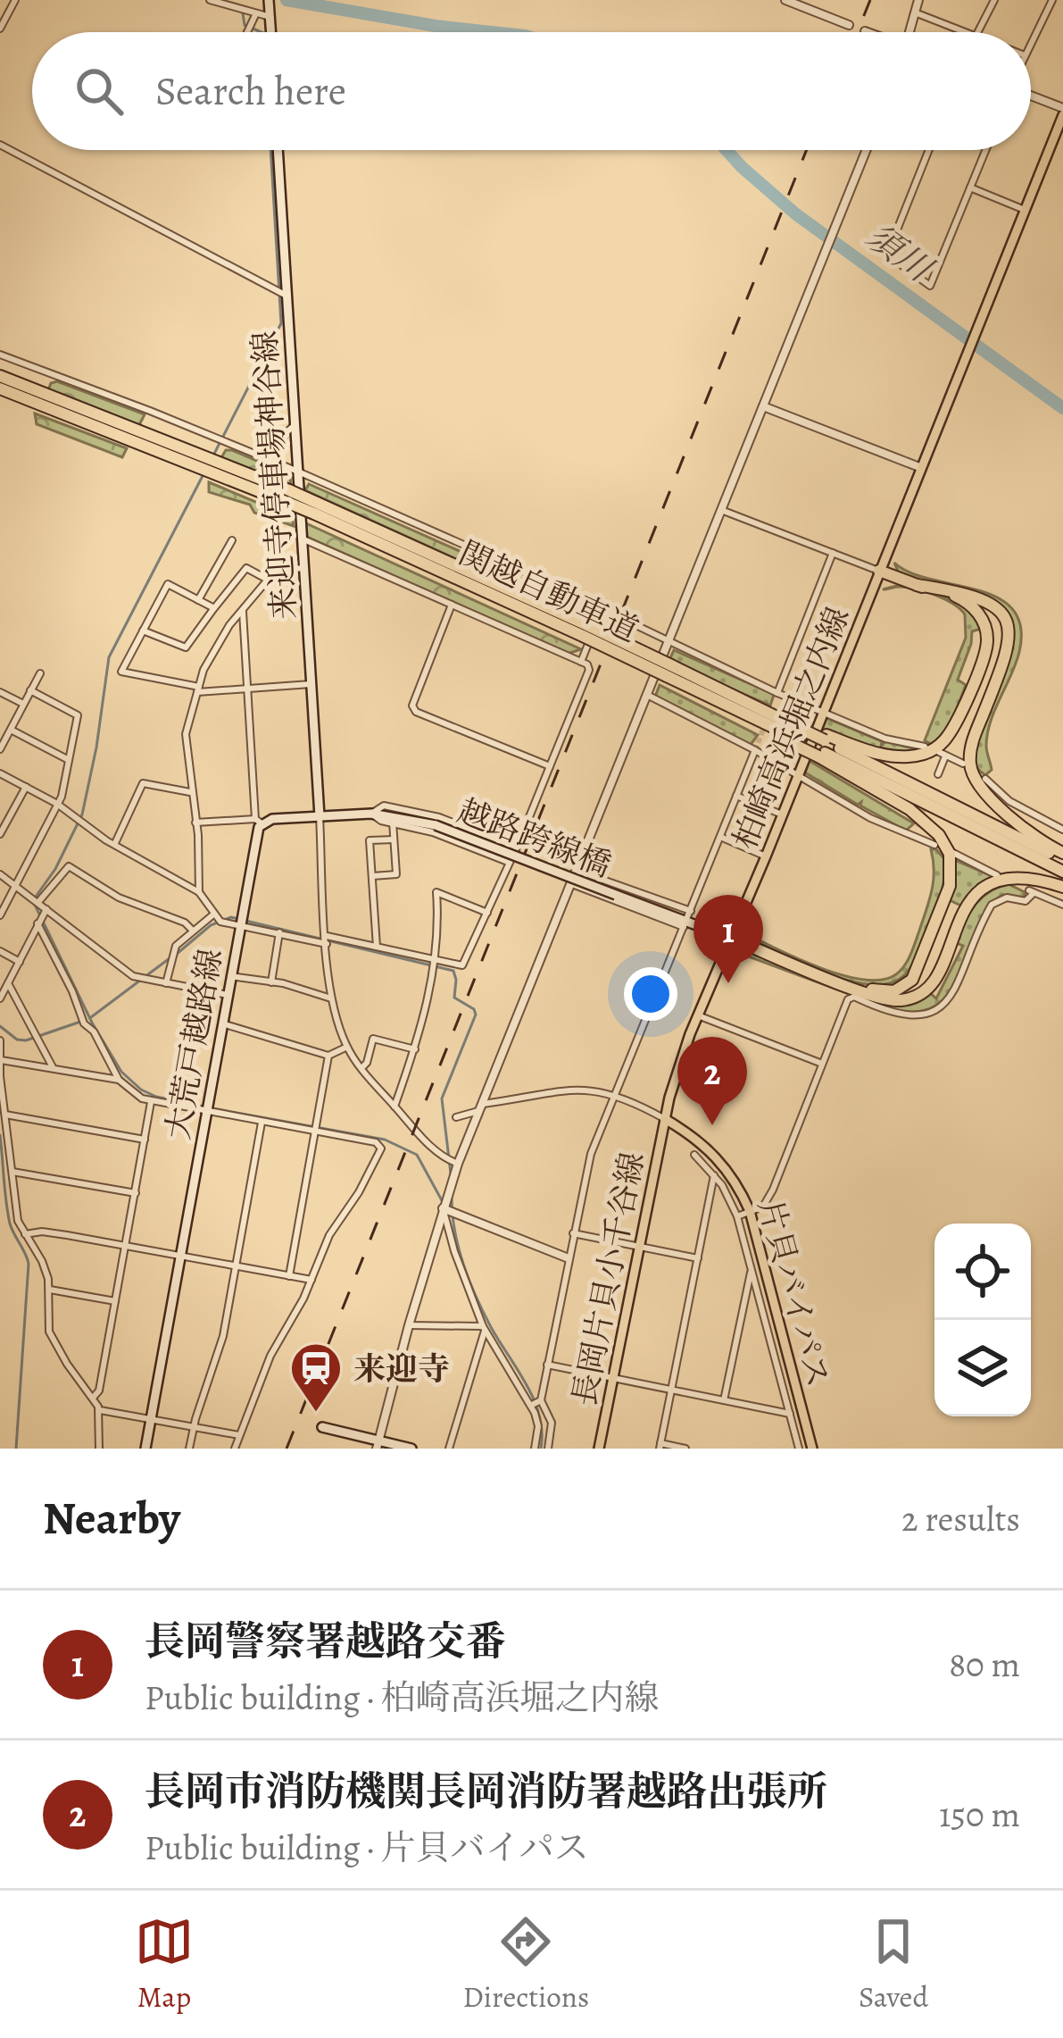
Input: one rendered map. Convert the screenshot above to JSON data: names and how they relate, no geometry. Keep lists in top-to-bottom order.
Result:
{
  "streets": {
    "highway": ["関越自動車道"],
    "main road": [
      "来迎寺停車場神谷線",
      "柏崎高浜堀之内線",
      "越路跨線橋",
      "大荒戸越路線",
      "長岡片貝小千谷線",
      "片貝バイパス"
    ]
  },
  "crossings": [
    ["柏崎高浜堀之内線", "長岡片貝小千谷線"],
    ["柏崎高浜堀之内線", "片貝バイパス"],
    ["長岡片貝小千谷線", "片貝バイパス"]
  ],
  "water": ["須川"],
  "places": {
    "station": ["来迎寺"]
  },
  "page": {
    "search": "Search here",
    "pins": ["1", "2"],
    "heading": ["Nearby", "2 results"],
    "list": [
      {
        "mark": "1",
        "name": "長岡警察署越路交番",
        "note": "Public building · 柏崎高浜堀之内線",
        "value": "80 m"
      },
      {
        "mark": "2",
        "name": "長岡市消防機関長岡消防署越路出張所",
        "note": "Public building · 片貝バイパス",
        "value": "150 m"
      }
    ],
    "nav": ["Map", "Directions", "Saved"]
  }
}
